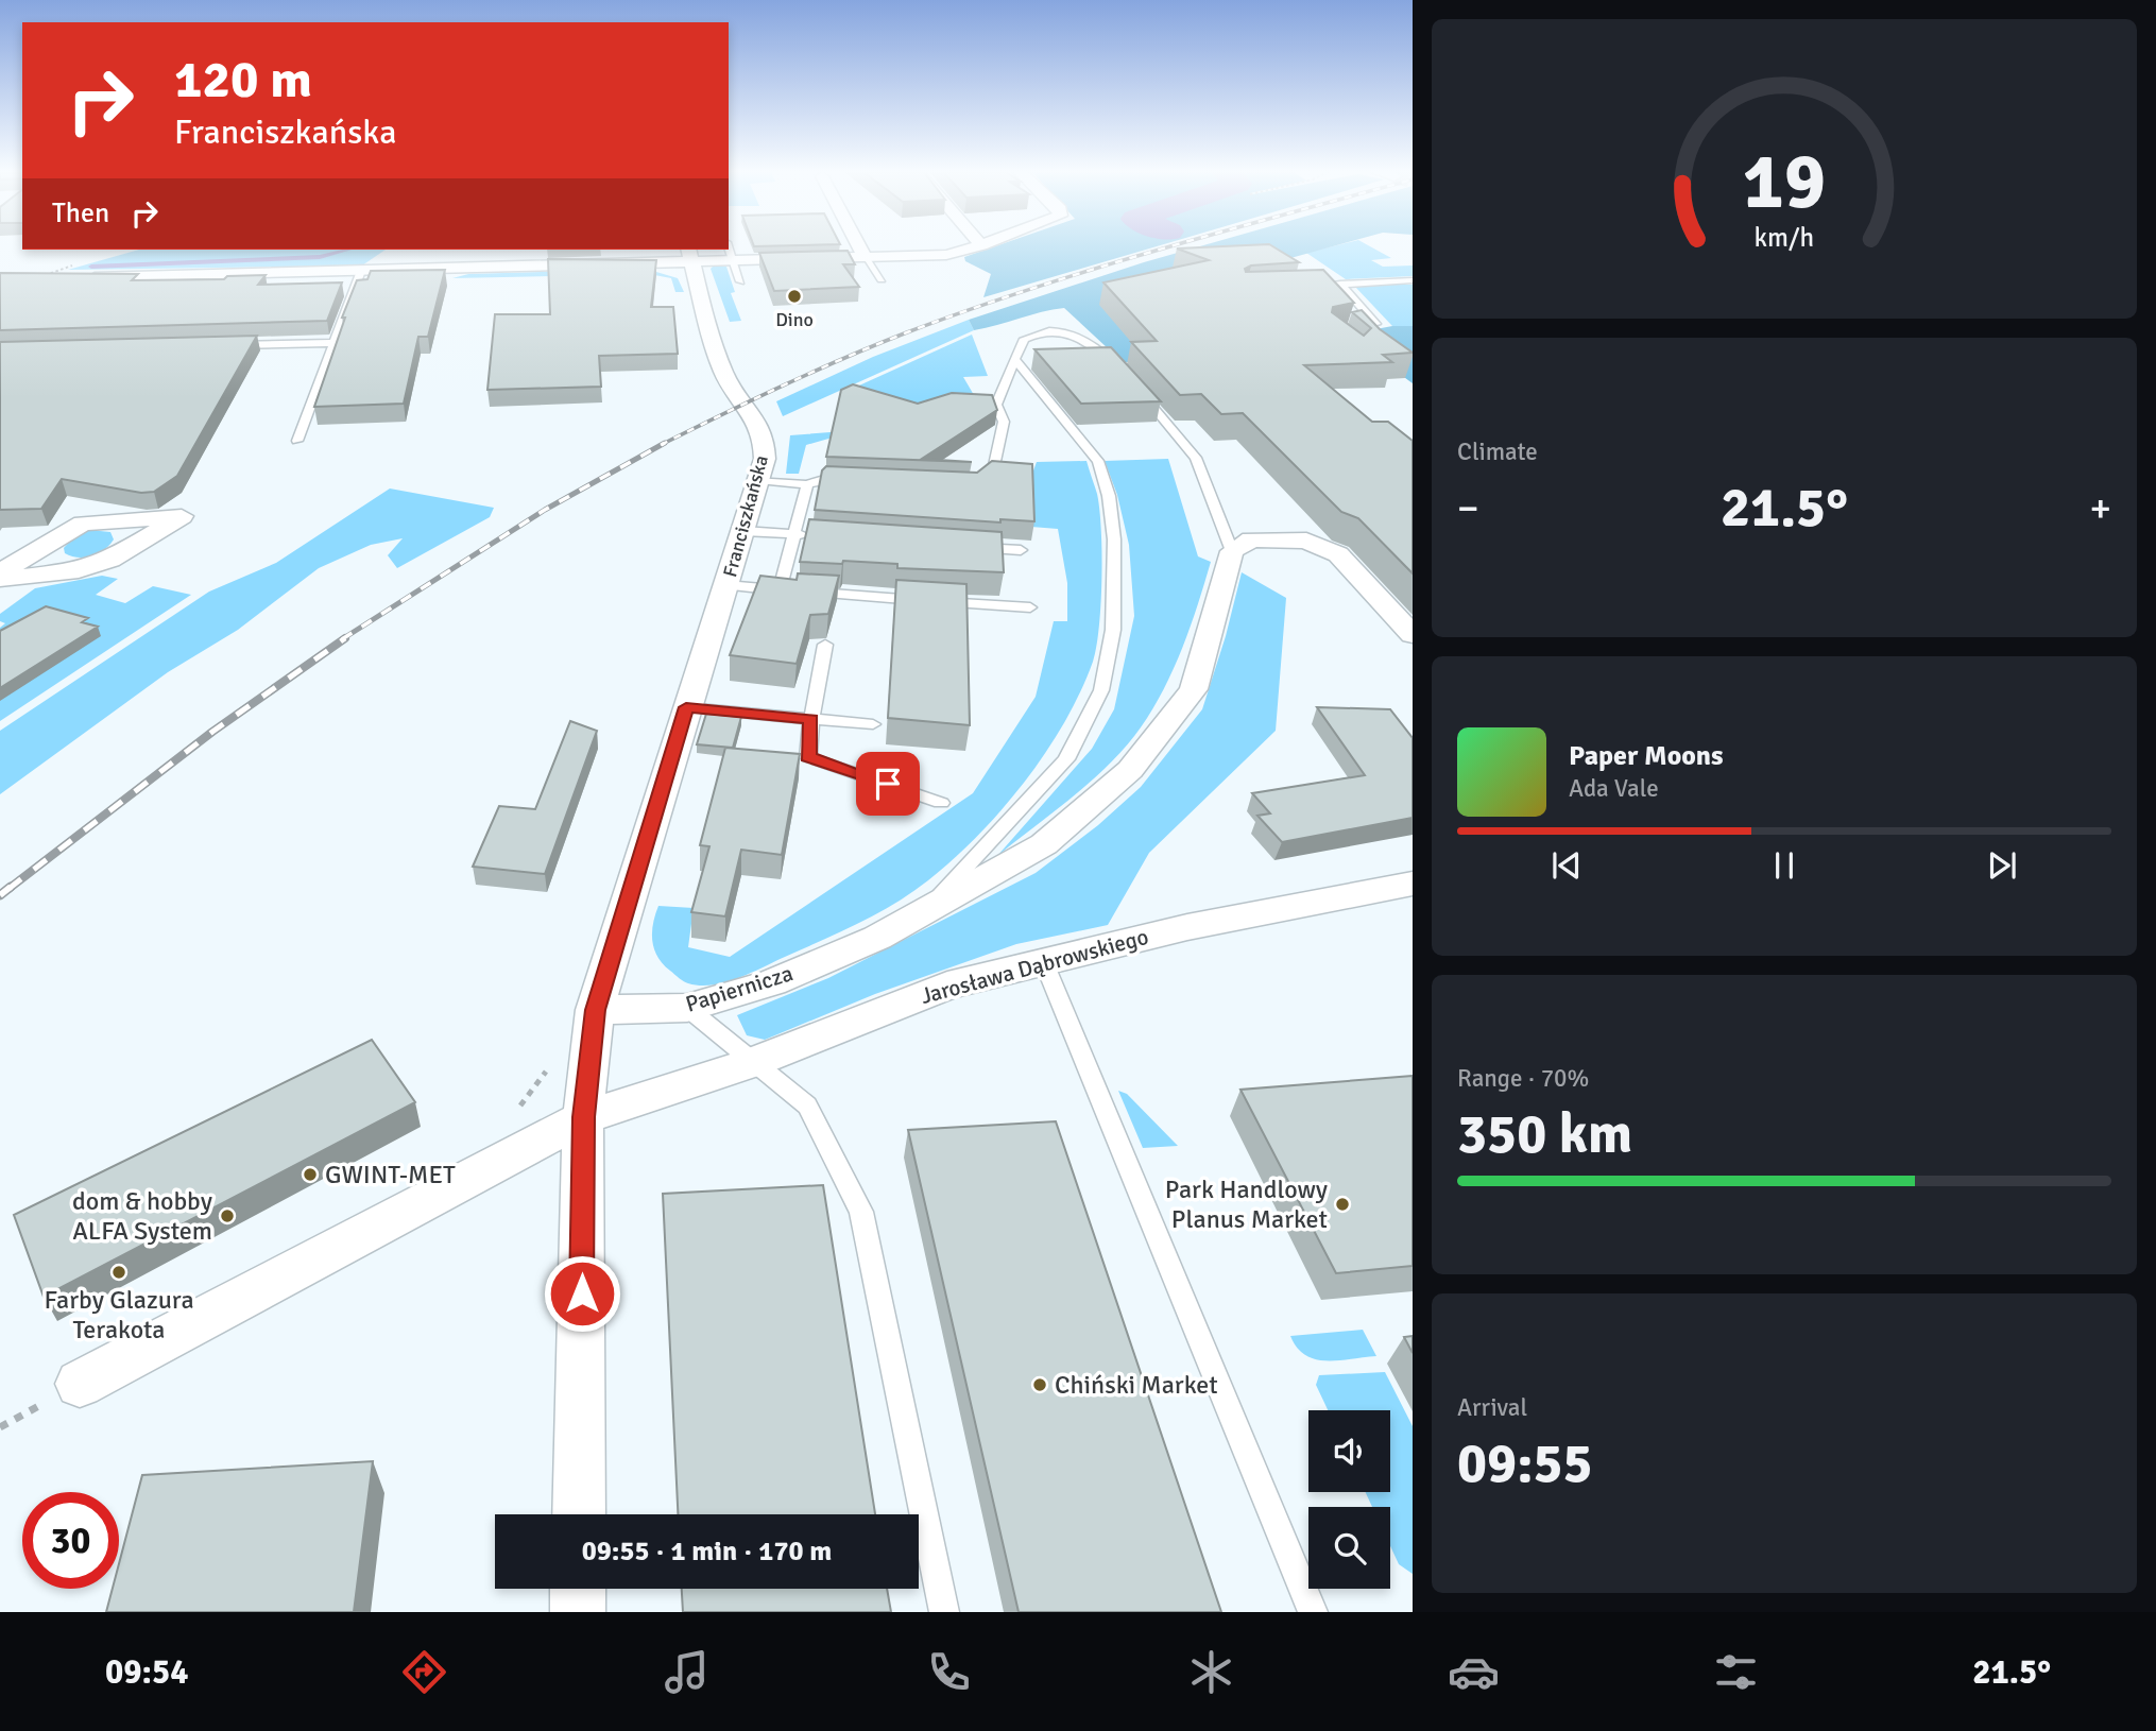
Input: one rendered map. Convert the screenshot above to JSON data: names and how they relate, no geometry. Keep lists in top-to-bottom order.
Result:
{
  "streets": {
    "street": ["Franciszkańska", "Jarosława Dąbrowskiego", "Papiernicza"]
  },
  "crossings": [
    ["Franciszkańska", "Jarosława Dąbrowskiego"],
    ["Franciszkańska", "Papiernicza"]
  ],
  "places": [
    "Dino",
    "GWINT-MET",
    "Park Handlowy Planus Market",
    "dom & hobby ALFA System",
    "Farby Glazura Terakota",
    "Chiński Market"
  ],
  "page": {
    "turn": ["120 m", "Franciszkańska"],
    "then": "Then",
    "tile": [
      "Climate",
      ["Range · 70%", "350 km"],
      ["Arrival", "09:55"]
    ],
    "heat": ["−", "21.5°", "+"],
    "song": ["Paper Moons", "Ada Vale"],
    "limit": "30",
    "trip": "09:55 · 1 min · 170 m",
    "tabs": ["09:54", "21.5°"],
    "gauge": ["19", "km/h"]
  }
}
